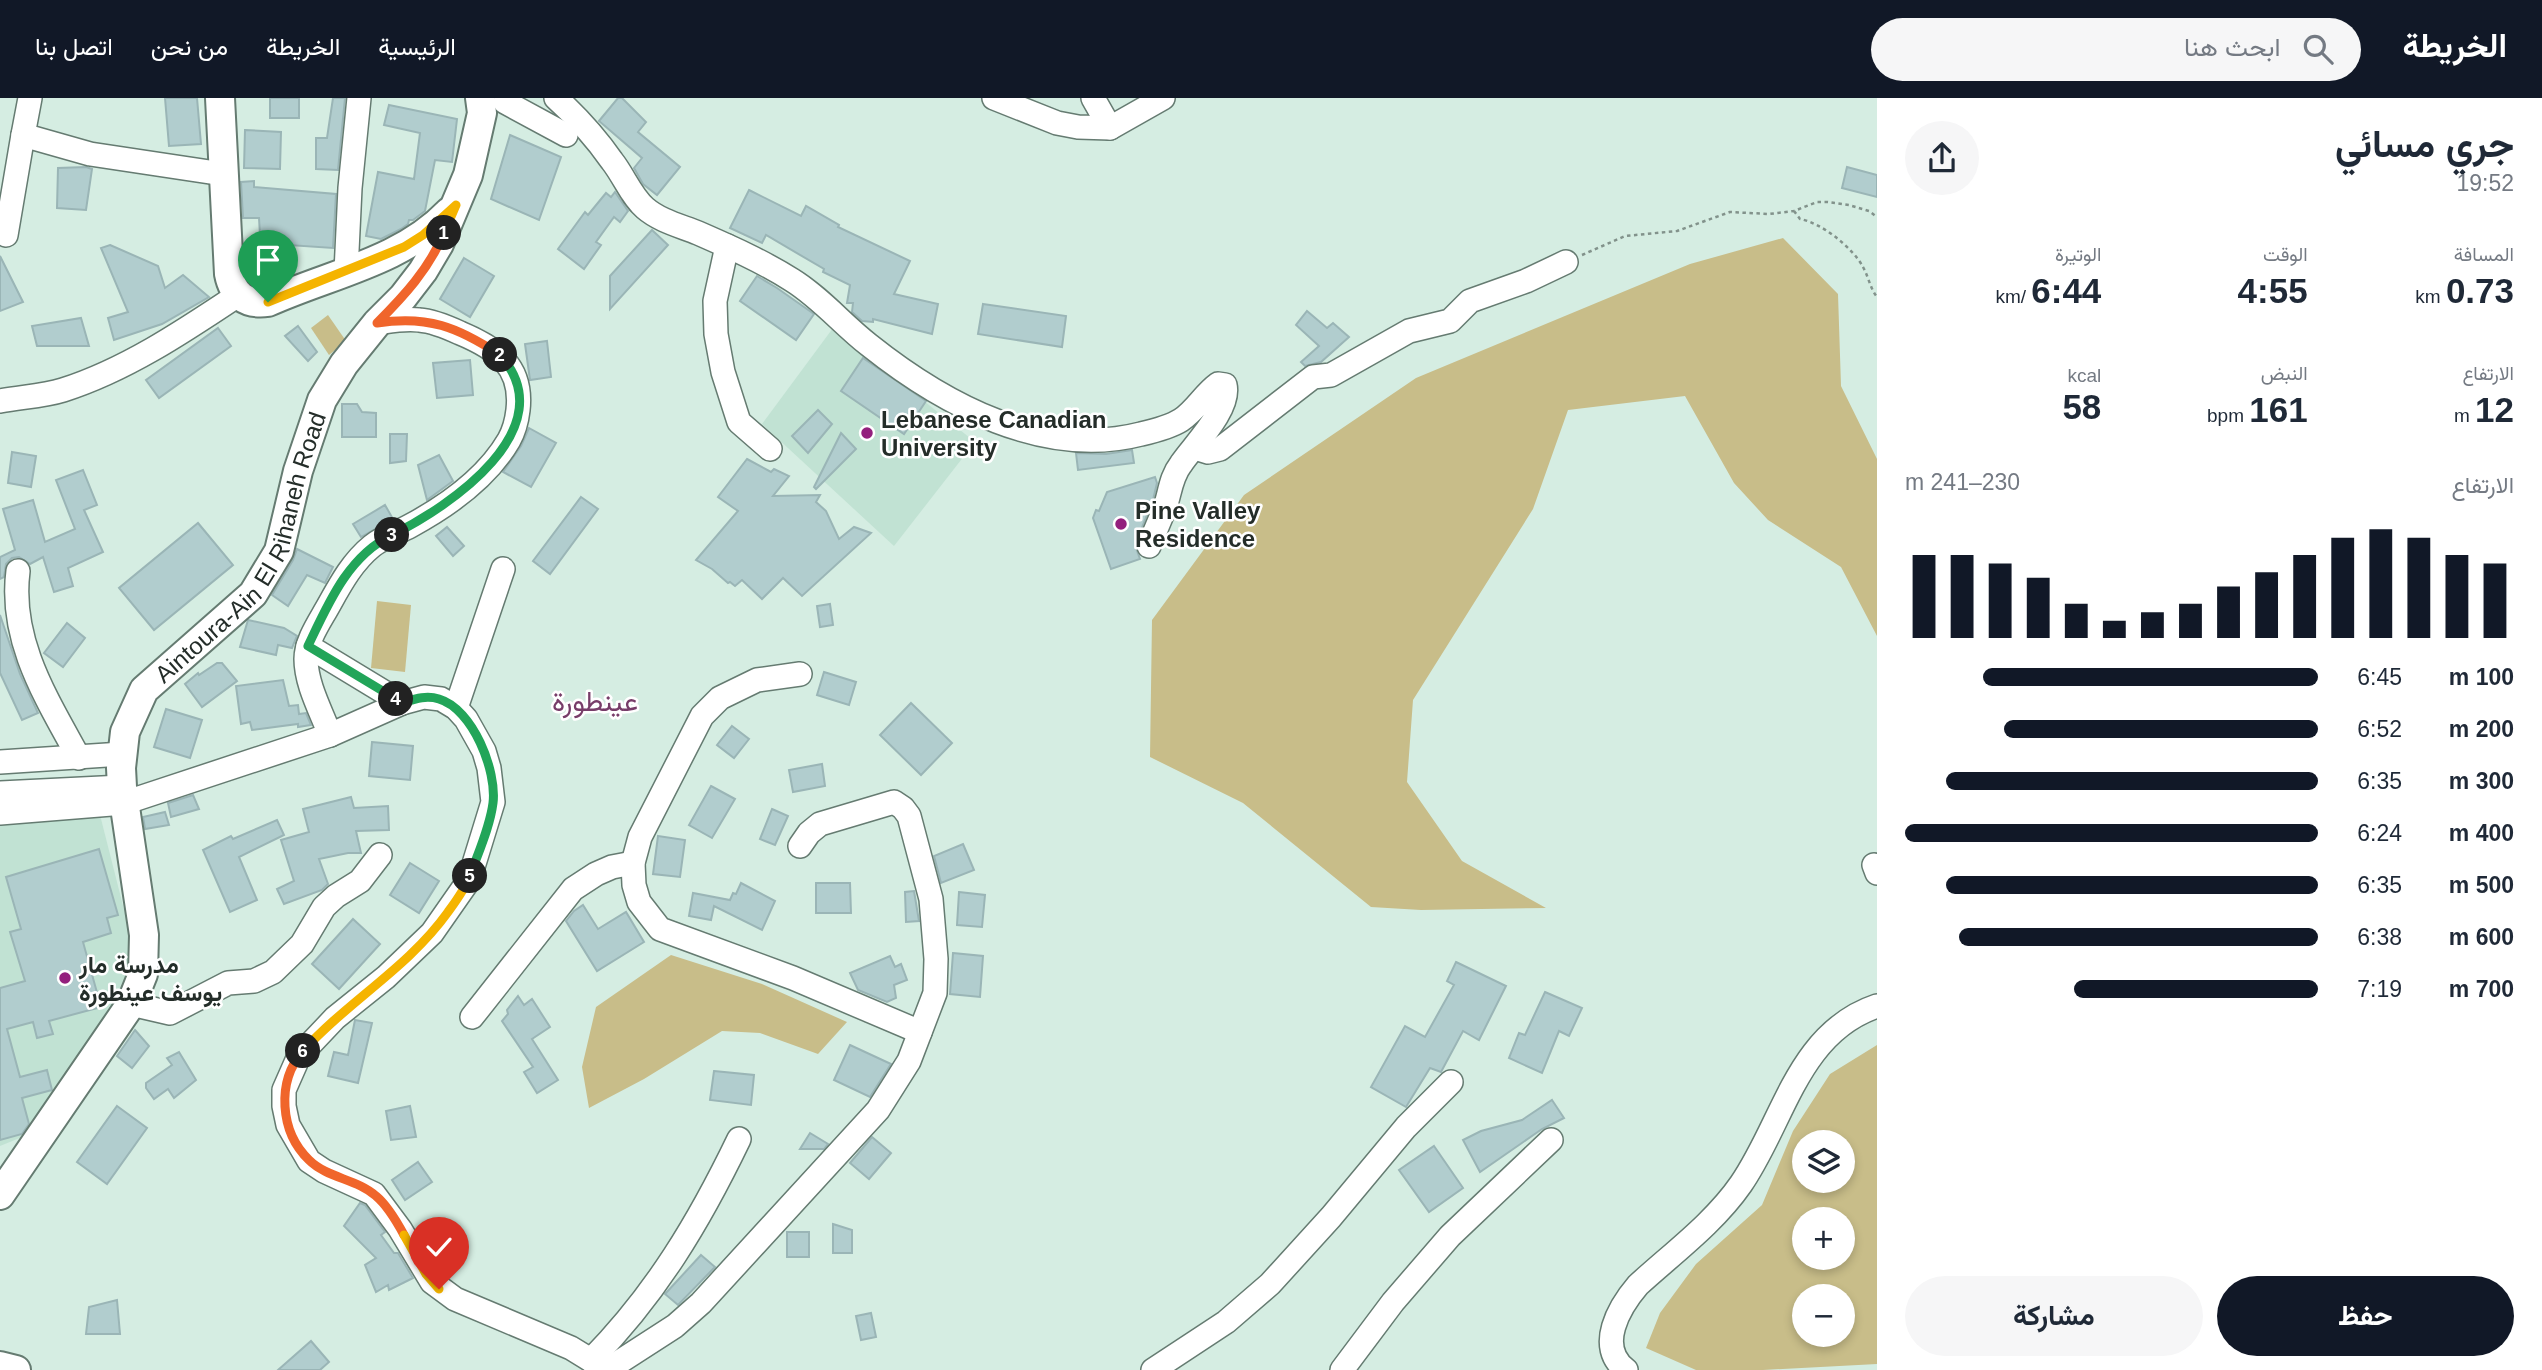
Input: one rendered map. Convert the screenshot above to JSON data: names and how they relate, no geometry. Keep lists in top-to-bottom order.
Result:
{
  "streets": {
    "main road": ["Aintoura-Ain El Rihaneh Road"]
  },
  "districts": ["عينطورة"],
  "places": ["Lebanese Canadian University", "Pine Valley Residence", "مدرسة مار يوسف عينطورة"],
  "page": {
    "header": "الخريطة",
    "search": "ابحث هنا",
    "nav": [
      "الرئيسية",
      "الخريطة",
      "من نحن",
      "اتصل بنا"
    ],
    "heading": ["جري مسائي", "19:52"],
    "pins": [
      "1",
      "2",
      "3",
      "4",
      "5",
      "6"
    ],
    "stats": [
      ["المسافة", "0.73 km"],
      ["الوقت", "4:55"],
      ["الوتيرة", "6:44 /km"],
      ["الارتفاع", "12 m"],
      ["النبض", "161 bpm"],
      ["kcal", "58"]
    ],
    "chart": ["الارتفاع", "230–241 m"],
    "list": [
      {
        "name": "100 m",
        "note": "6:45"
      },
      {
        "name": "200 m",
        "note": "6:52"
      },
      {
        "name": "300 m",
        "note": "6:35"
      },
      {
        "name": "400 m",
        "note": "6:24"
      },
      {
        "name": "500 m",
        "note": "6:35"
      },
      {
        "name": "600 m",
        "note": "6:38"
      },
      {
        "name": "700 m",
        "note": "7:19"
      }
    ],
    "map_buttons": ["+", "−"],
    "buttons": ["حفظ", "مشاركة"]
  }
}
